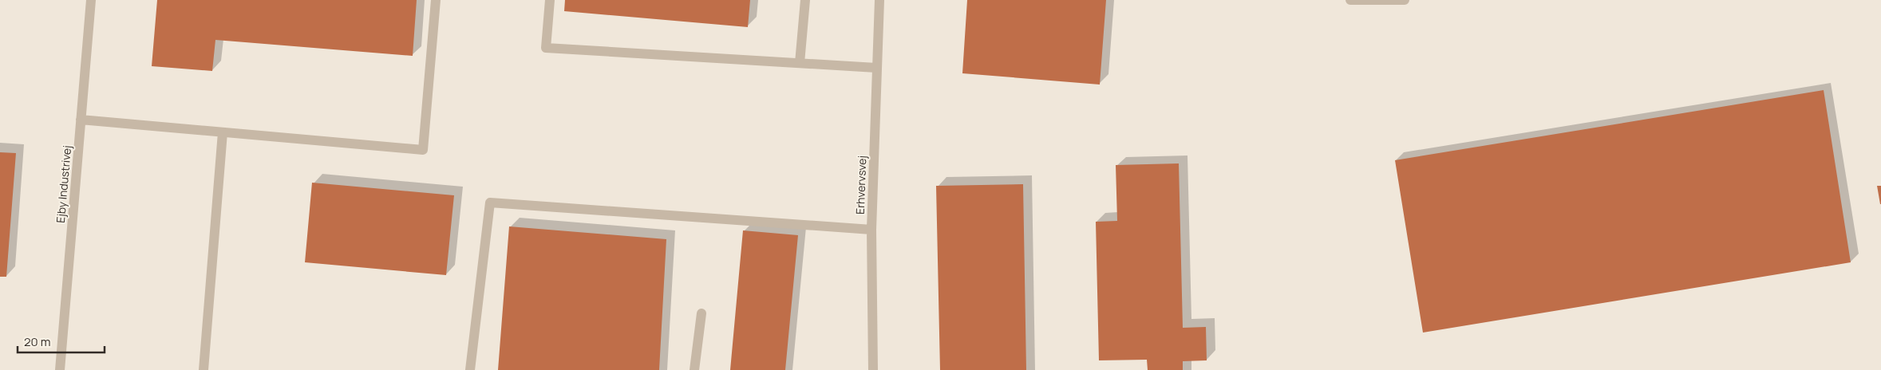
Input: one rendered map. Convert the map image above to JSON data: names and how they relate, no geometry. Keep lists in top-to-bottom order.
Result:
{
  "streets": {
    "street": ["Ejby Industrivej", "Erhvervsvej"]
  },
  "scale_bar": "20 m"
}
